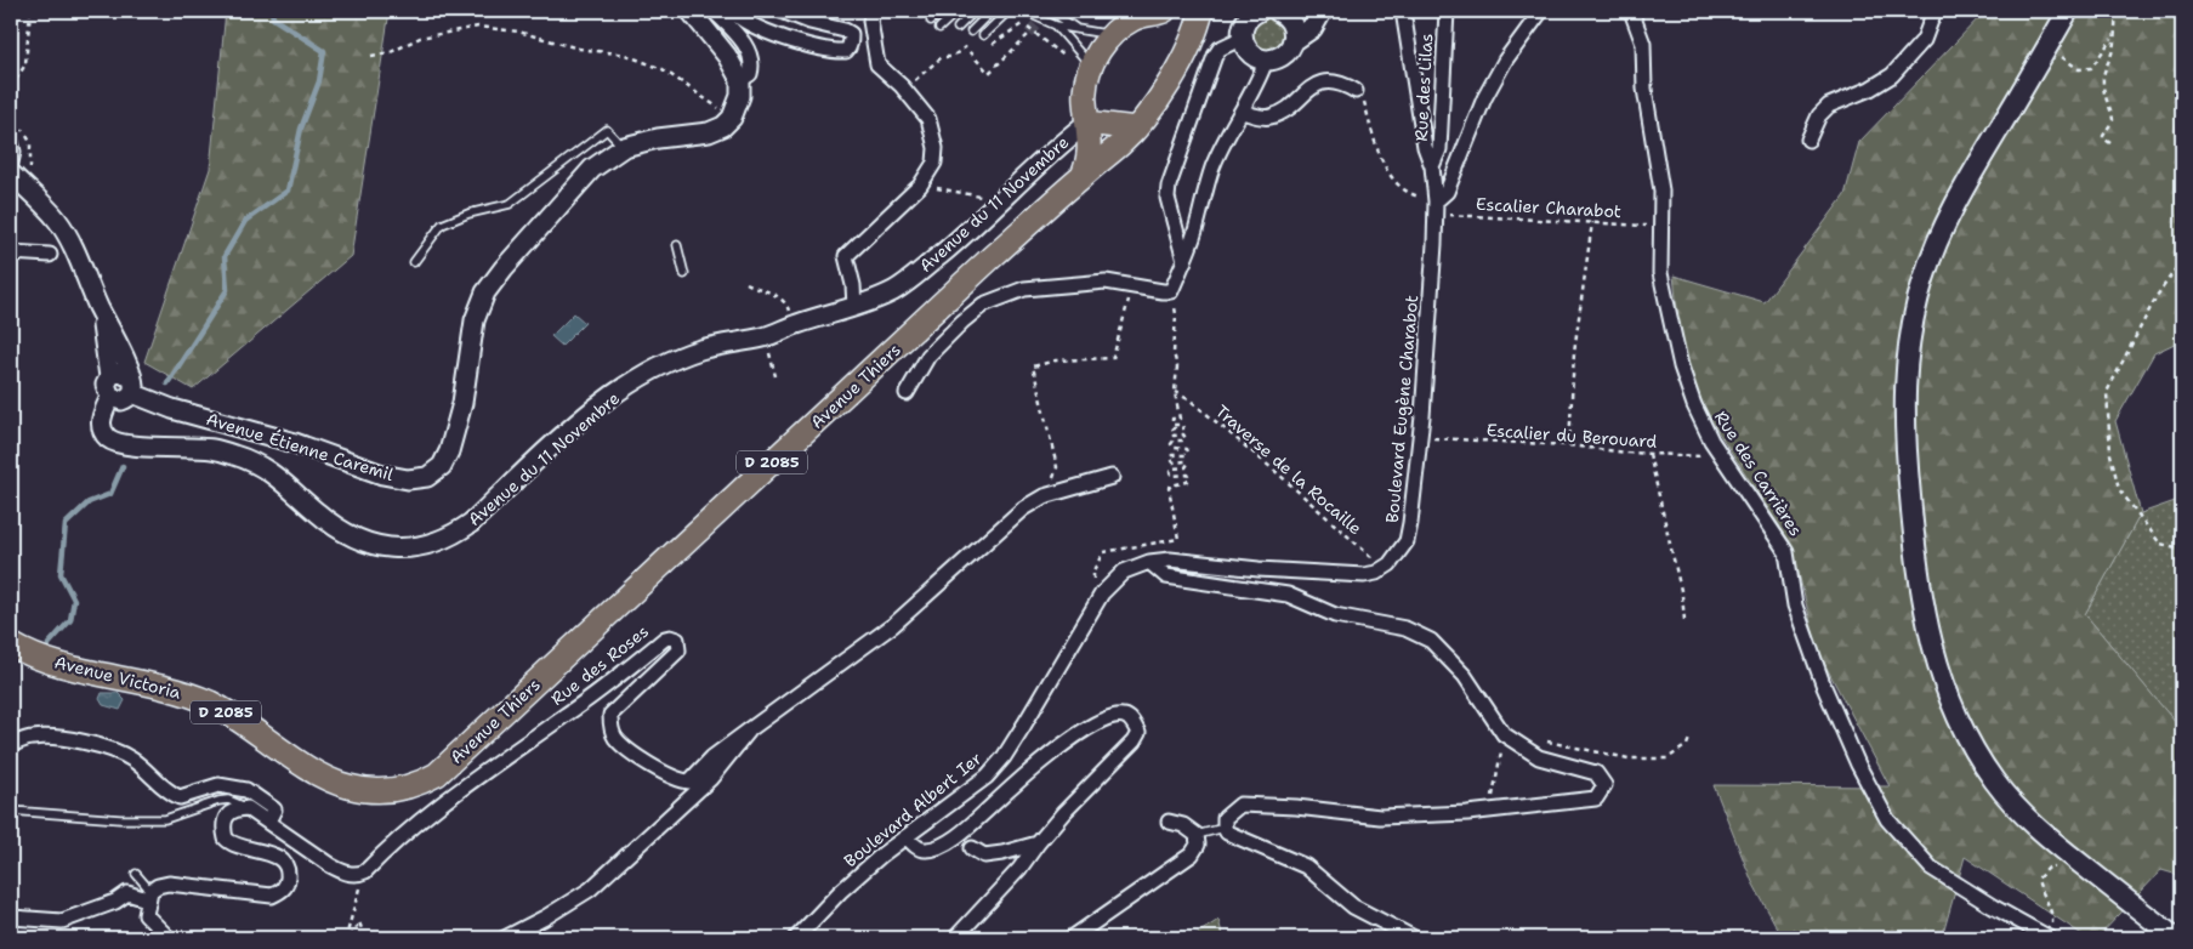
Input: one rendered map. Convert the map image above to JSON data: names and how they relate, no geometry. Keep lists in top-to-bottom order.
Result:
{
  "streets": {
    "main road": ["Avenue Thiers", "D 2085", "Avenue Victoria"],
    "street": [
      "Rue des Lilas",
      "Avenue du 11 Novembre",
      "Boulevard Eugène Charabot",
      "Avenue Étienne Caremil",
      "Rue des Carrières",
      "Rue des Roses",
      "Boulevard Albert Ier"
    ],
    "path": ["Escalier Charabot", "Escalier du Berouard", "Traverse de la Rocaille"]
  },
  "crossings": [
    ["Rue des Lilas", "Boulevard Eugène Charabot"],
    ["Avenue du 11 Novembre", "Avenue Étienne Caremil"],
    ["Escalier Charabot", "Boulevard Eugène Charabot"],
    ["Escalier Charabot", "Rue des Carrières"],
    ["Avenue Thiers", "Avenue Victoria"],
    ["Boulevard Eugène Charabot", "Escalier du Berouard"],
    ["Boulevard Eugène Charabot", "Traverse de la Rocaille"],
    ["Escalier du Berouard", "Rue des Carrières"]
  ]
}
